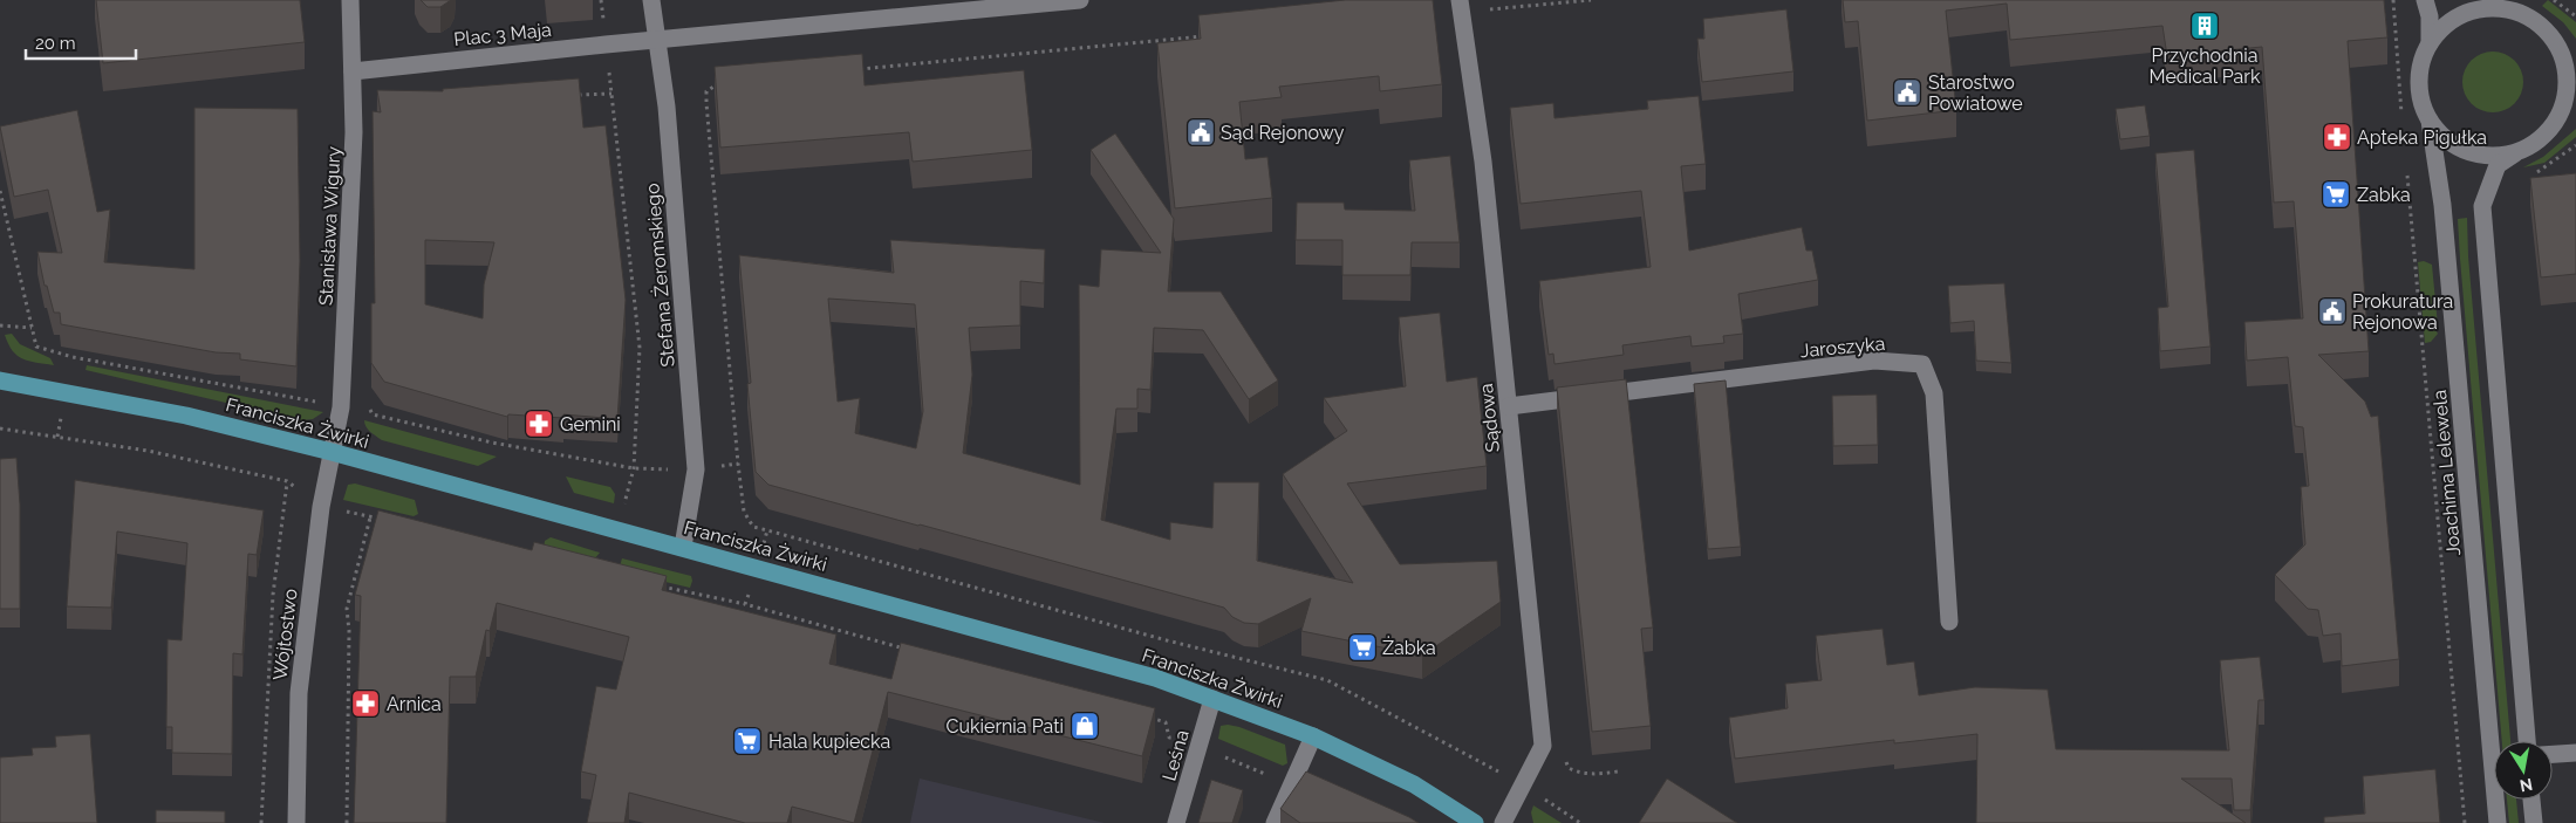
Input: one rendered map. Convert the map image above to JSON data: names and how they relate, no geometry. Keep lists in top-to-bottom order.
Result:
{
  "streets": {
    "main road": ["Franciszka Żwirki"],
    "street": [
      "Plac 3 Maja",
      "Stanisława Wigury",
      "Stefana Żeromskiego",
      "Jaroszyka",
      "Sądowa",
      "Joachima Lelewela",
      "Wójtostwo",
      "Leśna"
    ]
  },
  "crossings": [
    ["Plac 3 Maja", "Stanisława Wigury"],
    ["Plac 3 Maja", "Stefana Żeromskiego"],
    ["Stanisława Wigury", "Franciszka Żwirki"],
    ["Stanisława Wigury", "Wójtostwo"],
    ["Stefana Żeromskiego", "Franciszka Żwirki"],
    ["Jaroszyka", "Sądowa"],
    ["Franciszka Żwirki", "Wójtostwo"],
    ["Franciszka Żwirki", "Leśna"]
  ],
  "places": {
    "building": ["Przychodnia Medical Park"],
    "public building": ["Starostwo Powiatowe", "Sąd Rejonowy", "Prokuratura Rejonowa"],
    "pharmacy": ["Apteka Pigułka", "Gemini", "Arnica"],
    "supermarket": ["Zabka", "Żabka", "Hala kupiecka"],
    "shop": ["Cukiernia Pati"]
  },
  "scale_bar": "20 m",
  "north": "bottom"
}
